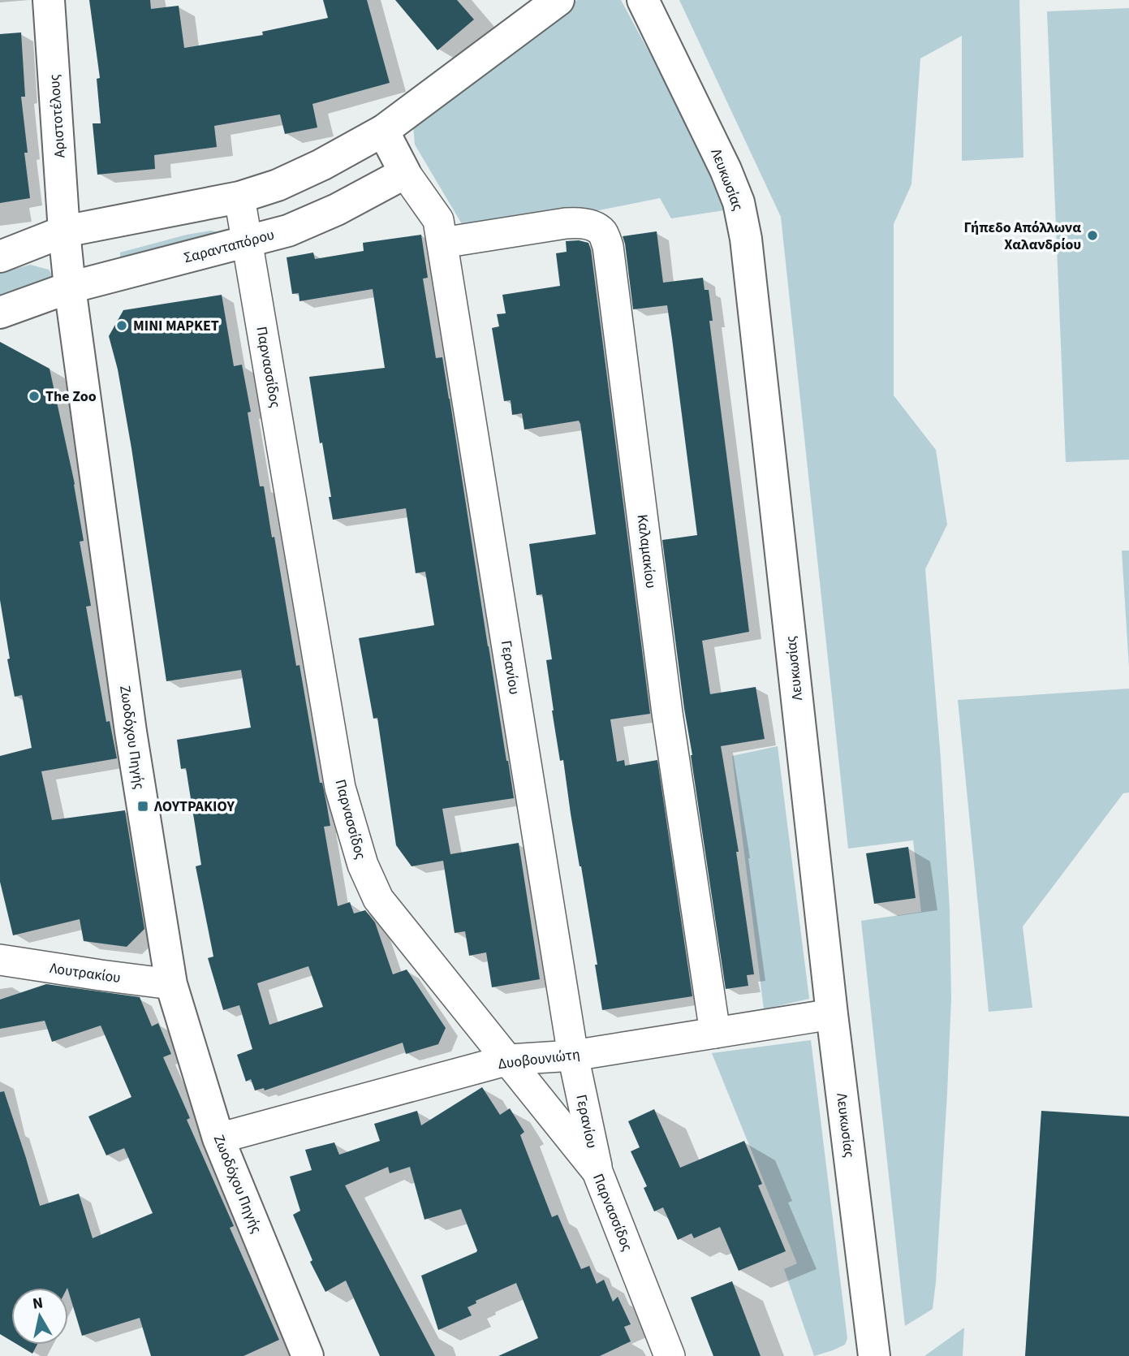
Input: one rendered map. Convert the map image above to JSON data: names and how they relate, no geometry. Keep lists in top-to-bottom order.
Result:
{
  "streets": {
    "street": [
      "Αριστοτέλους",
      "Λευκωσίας",
      "Σαρανταπόρου",
      "Παρνασσίδος",
      "Καλαμακίου",
      "Γερανίου",
      "Ζωοδόχου Πηγής",
      "Λουτρακίου",
      "Δυοβουνιώτη"
    ]
  },
  "crossings": [
    ["Αριστοτέλους", "Ζωοδόχου Πηγής"],
    ["Λευκωσίας", "Δυοβουνιώτη"],
    ["Σαρανταπόρου", "Παρνασσίδος"],
    ["Σαρανταπόρου", "Γερανίου"],
    ["Σαρανταπόρου", "Ζωοδόχου Πηγής"],
    ["Παρνασσίδος", "Γερανίου"],
    ["Παρνασσίδος", "Δυοβουνιώτη"],
    ["Καλαμακίου", "Γερανίου"],
    ["Καλαμακίου", "Δυοβουνιώτη"],
    ["Γερανίου", "Δυοβουνιώτη"],
    ["Ζωοδόχου Πηγής", "Λουτρακίου"],
    ["Ζωοδόχου Πηγής", "Δυοβουνιώτη"]
  ],
  "places": {
    "other": ["Γήπεδο Απόλλωνα Χαλανδρίου", "ΜΙΝΙ ΜΑΡΚΕΤ", "The Zoo"],
    "transit": ["ΛΟΥΤΡΑΚΙΟΥ"]
  },
  "north": "top"
}
